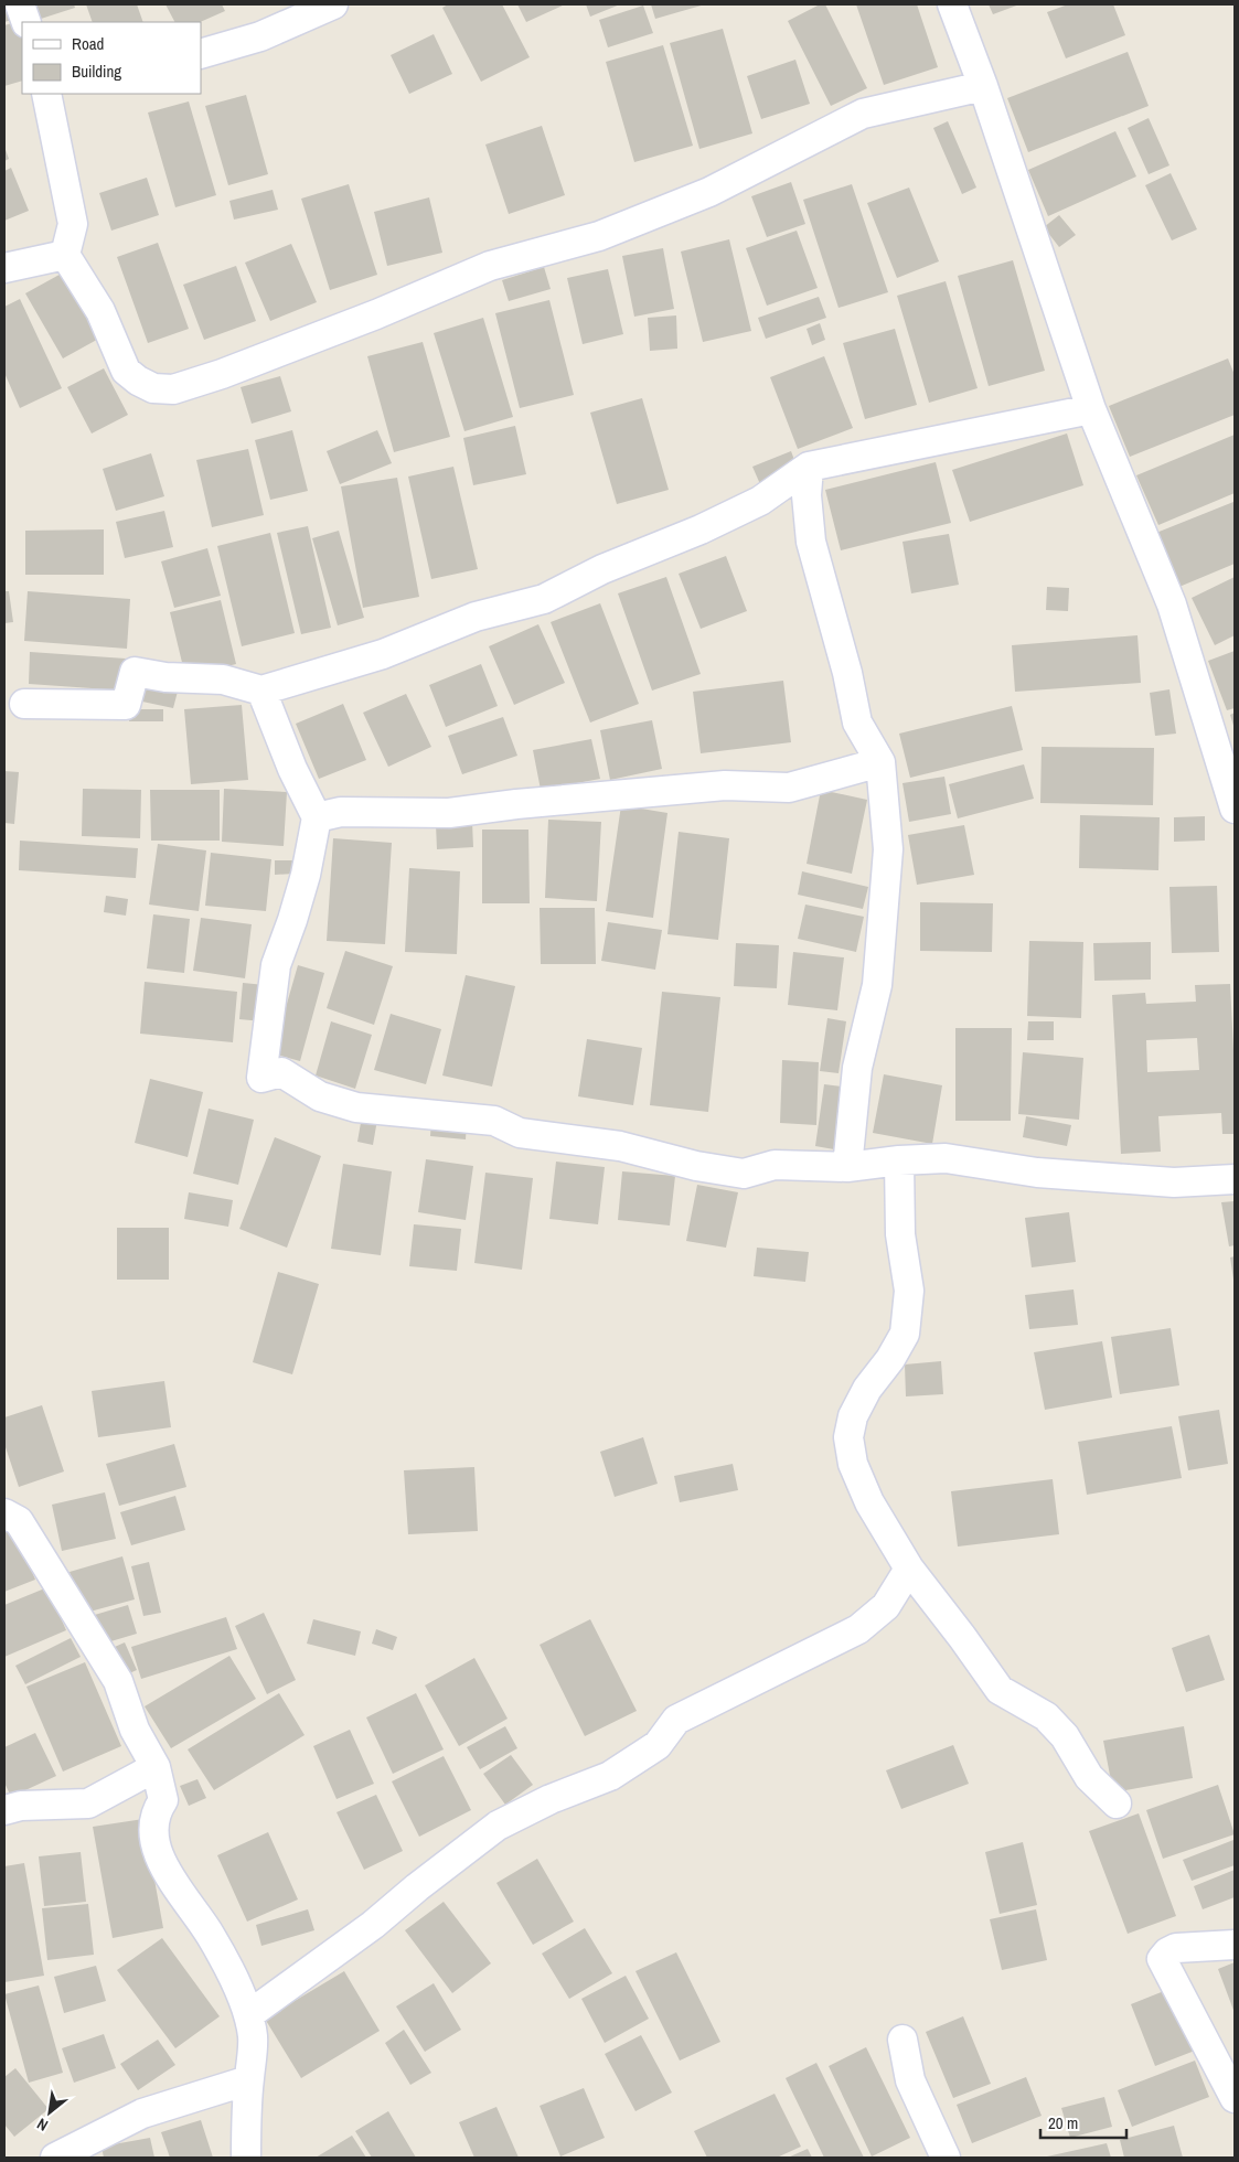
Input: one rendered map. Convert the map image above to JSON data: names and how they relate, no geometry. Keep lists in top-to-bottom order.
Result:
{
  "legend": ["Road", "Building"],
  "scale_bar": "20 m",
  "north": "bottom left"
}
